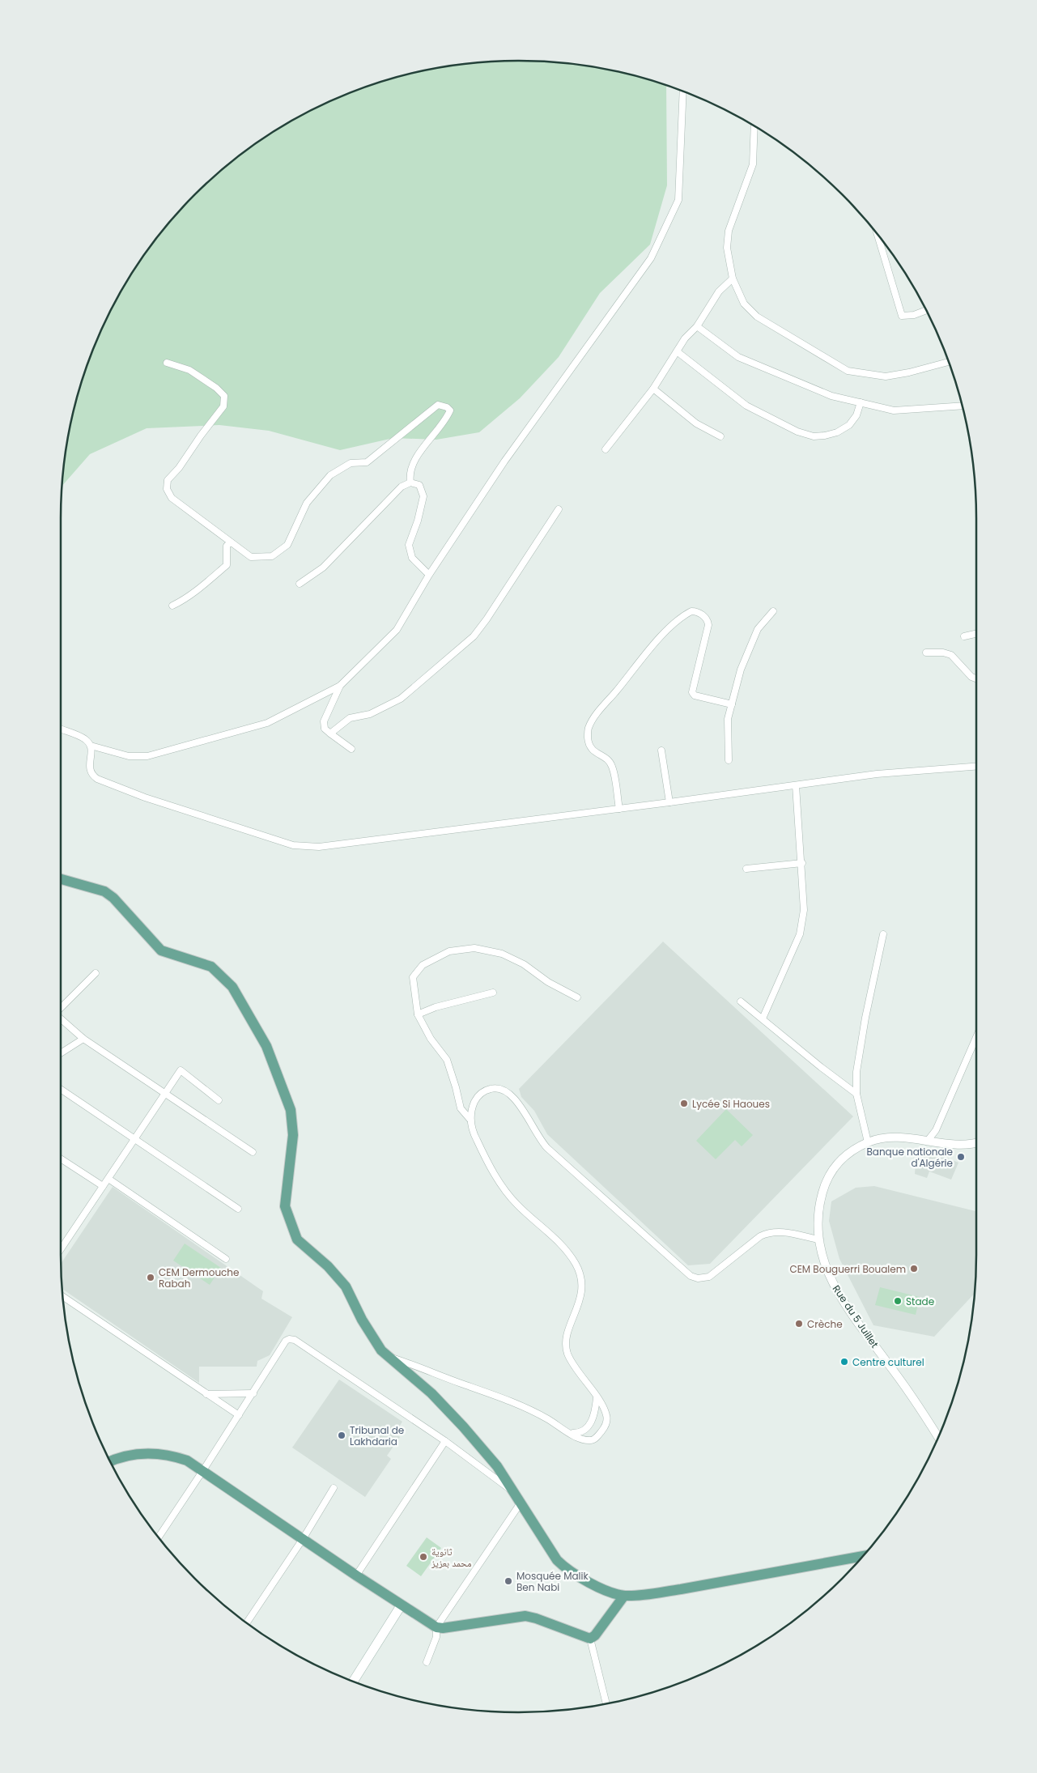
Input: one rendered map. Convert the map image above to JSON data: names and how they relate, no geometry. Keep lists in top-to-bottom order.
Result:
{
  "streets": {
    "street": ["Rue du 5 Juillet"]
  },
  "places": [
    "Lycée Si Haoues",
    "Banque nationale d'Algérie",
    "CEM Bouguerri Boualem",
    "CEM Dermouche Rabah",
    "Stade",
    "Crèche",
    "Centre culturel",
    "Tribunal de Lakhdaria",
    "ثانوية محمد بعزيز",
    "Mosquée Malik Ben Nabi"
  ]
}
